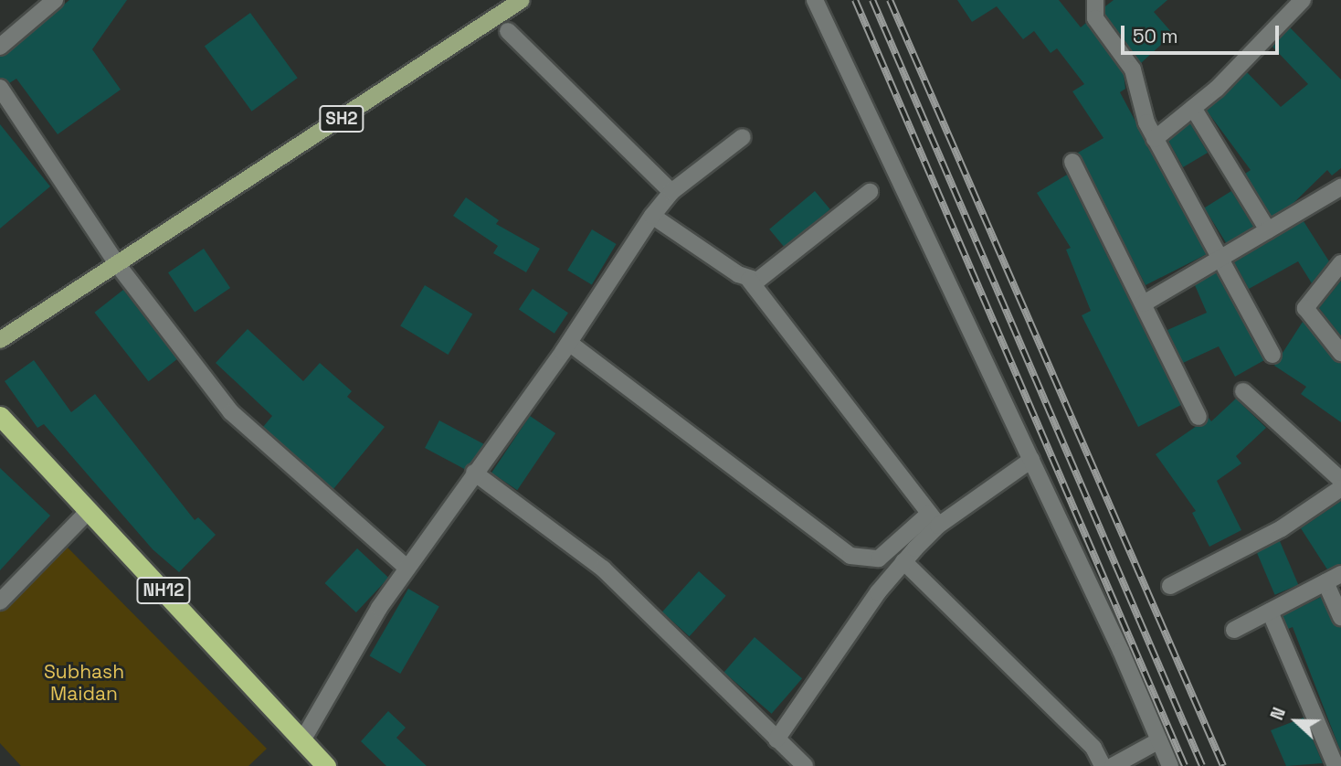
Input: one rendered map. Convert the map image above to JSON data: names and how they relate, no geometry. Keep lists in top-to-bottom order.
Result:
{
  "streets": {
    "highway": ["NH12"],
    "main road": ["SH2"]
  },
  "parks": ["Subhash Maidan"],
  "scale_bar": "50 m",
  "north": "left"
}
